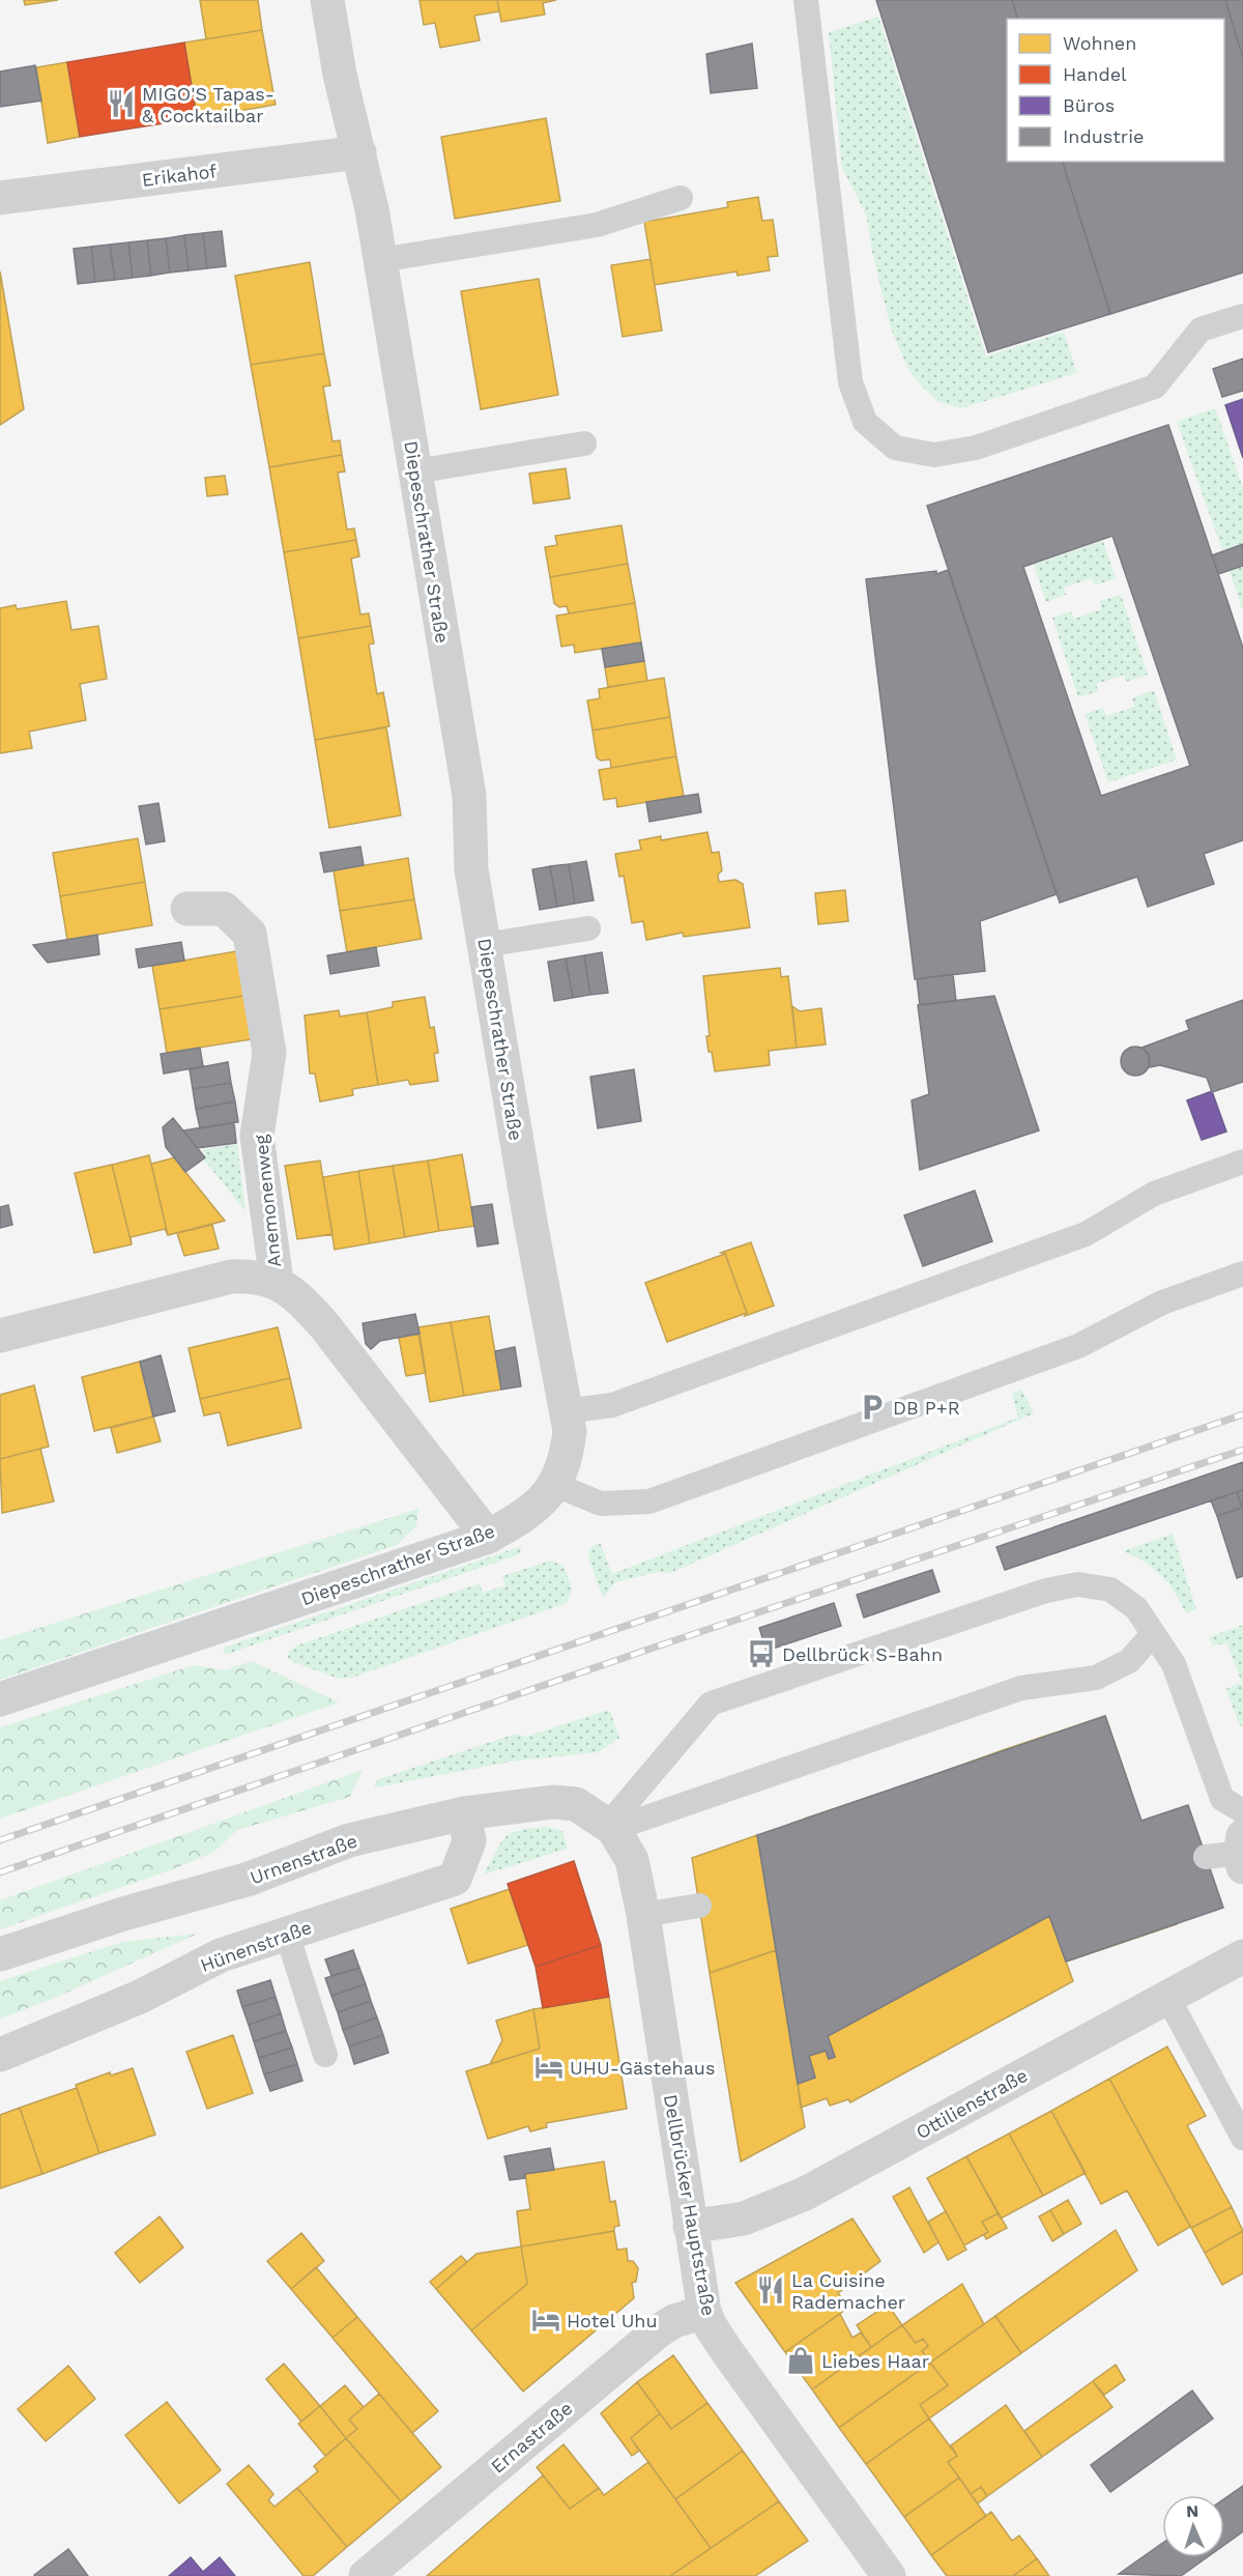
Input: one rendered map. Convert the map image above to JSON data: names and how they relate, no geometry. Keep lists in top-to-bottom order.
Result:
{
  "streets": {
    "street": [
      "Erikahof",
      "Diepeschrather Straße",
      "Anemonenweg",
      "Urnenstraße",
      "Hünenstraße",
      "Ottilienstraße",
      "Dellbrücker Hauptstraße",
      "Ernastraße"
    ]
  },
  "crossings": [
    ["Erikahof", "Diepeschrather Straße"],
    ["Diepeschrather Straße", "Anemonenweg"],
    ["Urnenstraße", "Hünenstraße"],
    ["Urnenstraße", "Dellbrücker Hauptstraße"],
    ["Ottilienstraße", "Dellbrücker Hauptstraße"],
    ["Dellbrücker Hauptstraße", "Ernastraße"]
  ],
  "places": {
    "restaurant": ["MIGO'S Tapas- & Cocktailbar", "La Cuisine Rademacher"],
    "parking": ["DB P+R"],
    "bus stop": ["Dellbrück S-Bahn"],
    "hotel": ["UHU-Gästehaus", "Hotel Uhu"],
    "shop": ["Liebes Haar"]
  },
  "legend": [
    "Wohnen",
    "Handel",
    "Büros",
    "Industrie"
  ],
  "north": "top"
}
